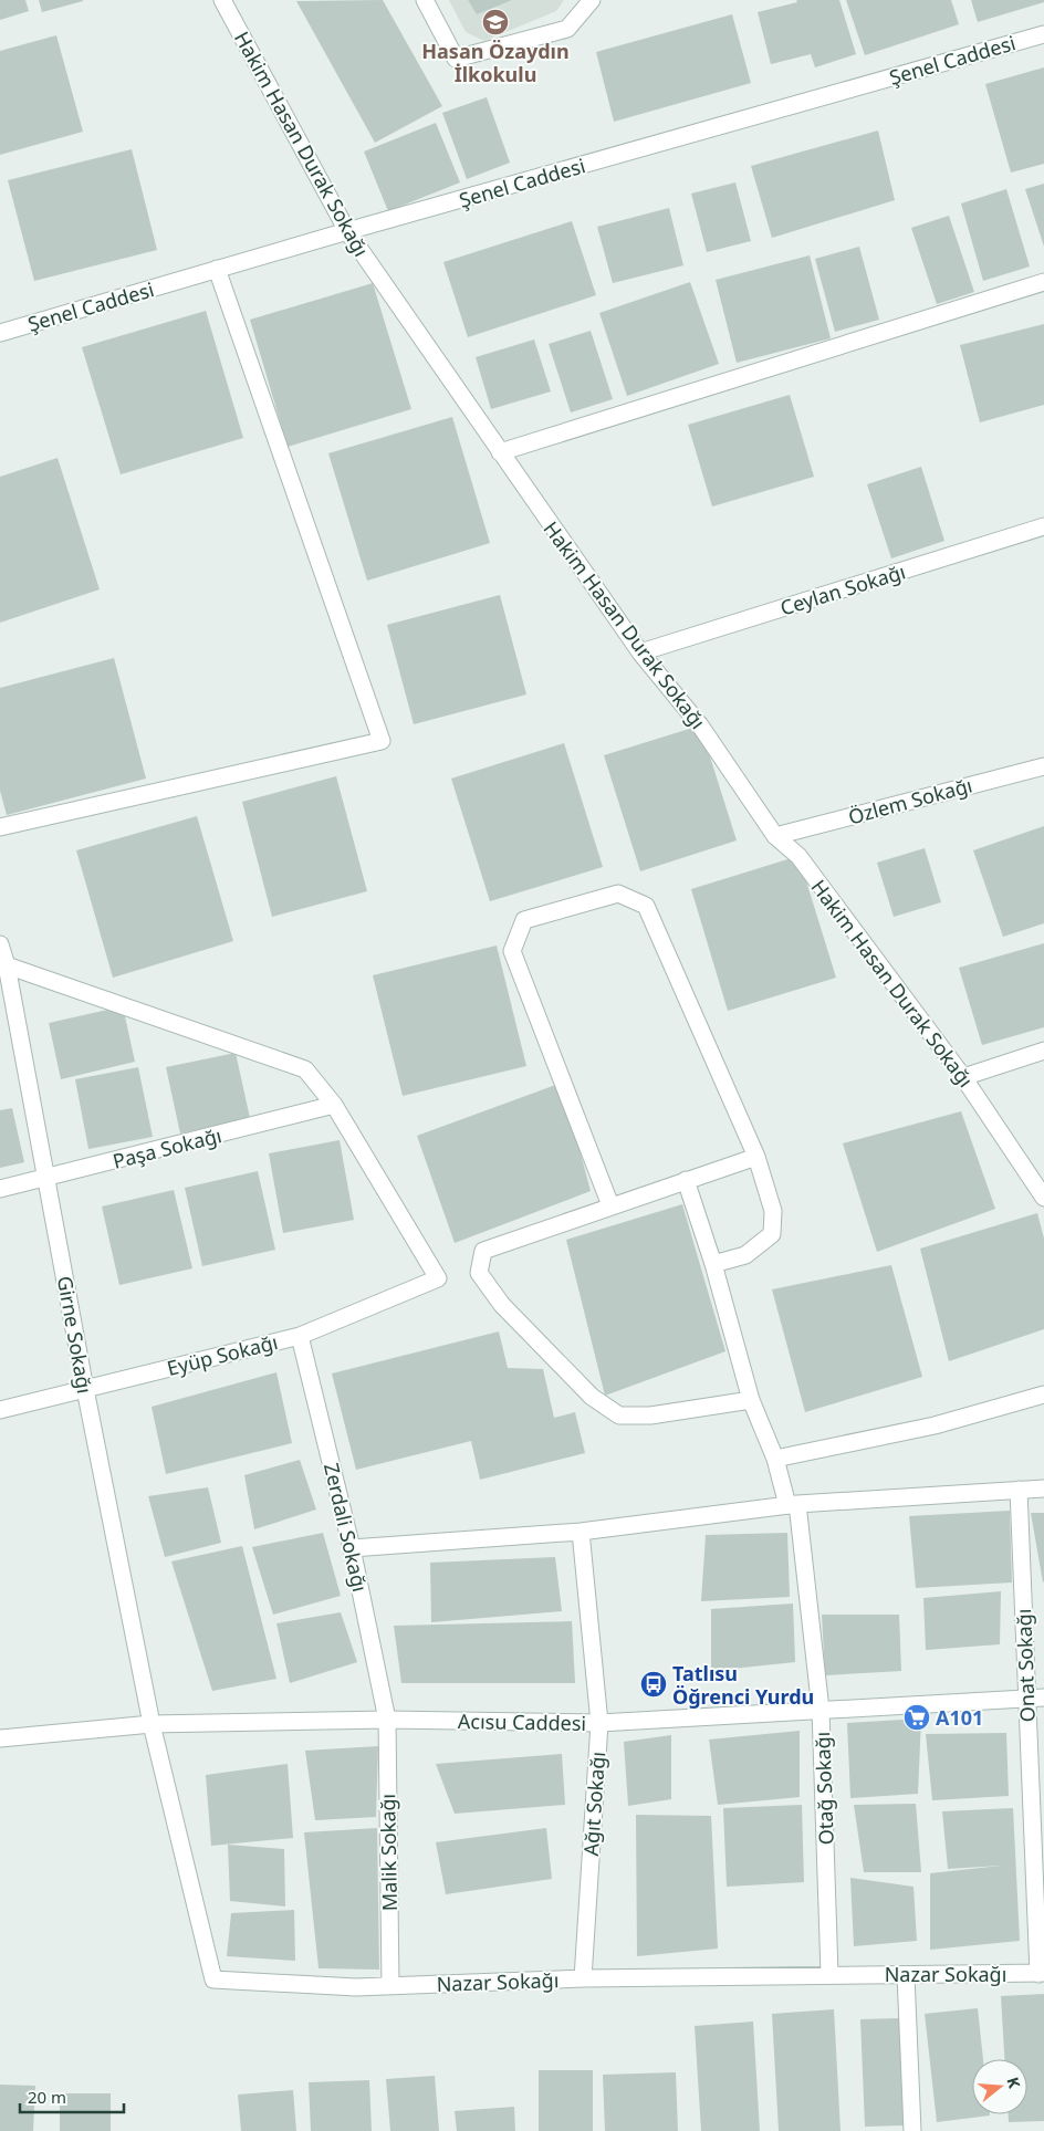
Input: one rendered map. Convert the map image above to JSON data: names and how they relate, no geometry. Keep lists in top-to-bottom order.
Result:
{
  "streets": {
    "street": [
      "Şenel Caddesi",
      "Hakim Hasan Durak Sokağı",
      "Ceylan Sokağı",
      "Özlem Sokağı",
      "Paşa Sokağı",
      "Girne Sokağı",
      "Eyüp Sokağı",
      "Zerdali Sokağı",
      "Onat Sokağı",
      "Acısu Caddesi",
      "Otağ Sokağı",
      "Ağıt Sokağı",
      "Malik Sokağı",
      "Nazar Sokağı"
    ]
  },
  "crossings": [
    ["Şenel Caddesi", "Hakim Hasan Durak Sokağı"],
    ["Hakim Hasan Durak Sokağı", "Ceylan Sokağı"],
    ["Hakim Hasan Durak Sokağı", "Özlem Sokağı"],
    ["Paşa Sokağı", "Girne Sokağı"],
    ["Paşa Sokağı", "Eyüp Sokağı"],
    ["Girne Sokağı", "Eyüp Sokağı"],
    ["Girne Sokağı", "Acısu Caddesi"],
    ["Girne Sokağı", "Nazar Sokağı"],
    ["Eyüp Sokağı", "Zerdali Sokağı"],
    ["Zerdali Sokağı", "Acısu Caddesi"],
    ["Zerdali Sokağı", "Malik Sokağı"],
    ["Onat Sokağı", "Acısu Caddesi"],
    ["Onat Sokağı", "Nazar Sokağı"],
    ["Acısu Caddesi", "Otağ Sokağı"],
    ["Acısu Caddesi", "Ağıt Sokağı"],
    ["Acısu Caddesi", "Malik Sokağı"],
    ["Acısu Caddesi", "Nazar Sokağı"],
    ["Otağ Sokağı", "Nazar Sokağı"],
    ["Ağıt Sokağı", "Nazar Sokağı"],
    ["Malik Sokağı", "Nazar Sokağı"]
  ],
  "places": {
    "school or university": ["Hasan Özaydın İlkokulu"],
    "bus stop": ["Tatlısu Öğrenci Yurdu"],
    "supermarket": ["A101"]
  },
  "scale_bar": "20 m",
  "north": "right"
}
